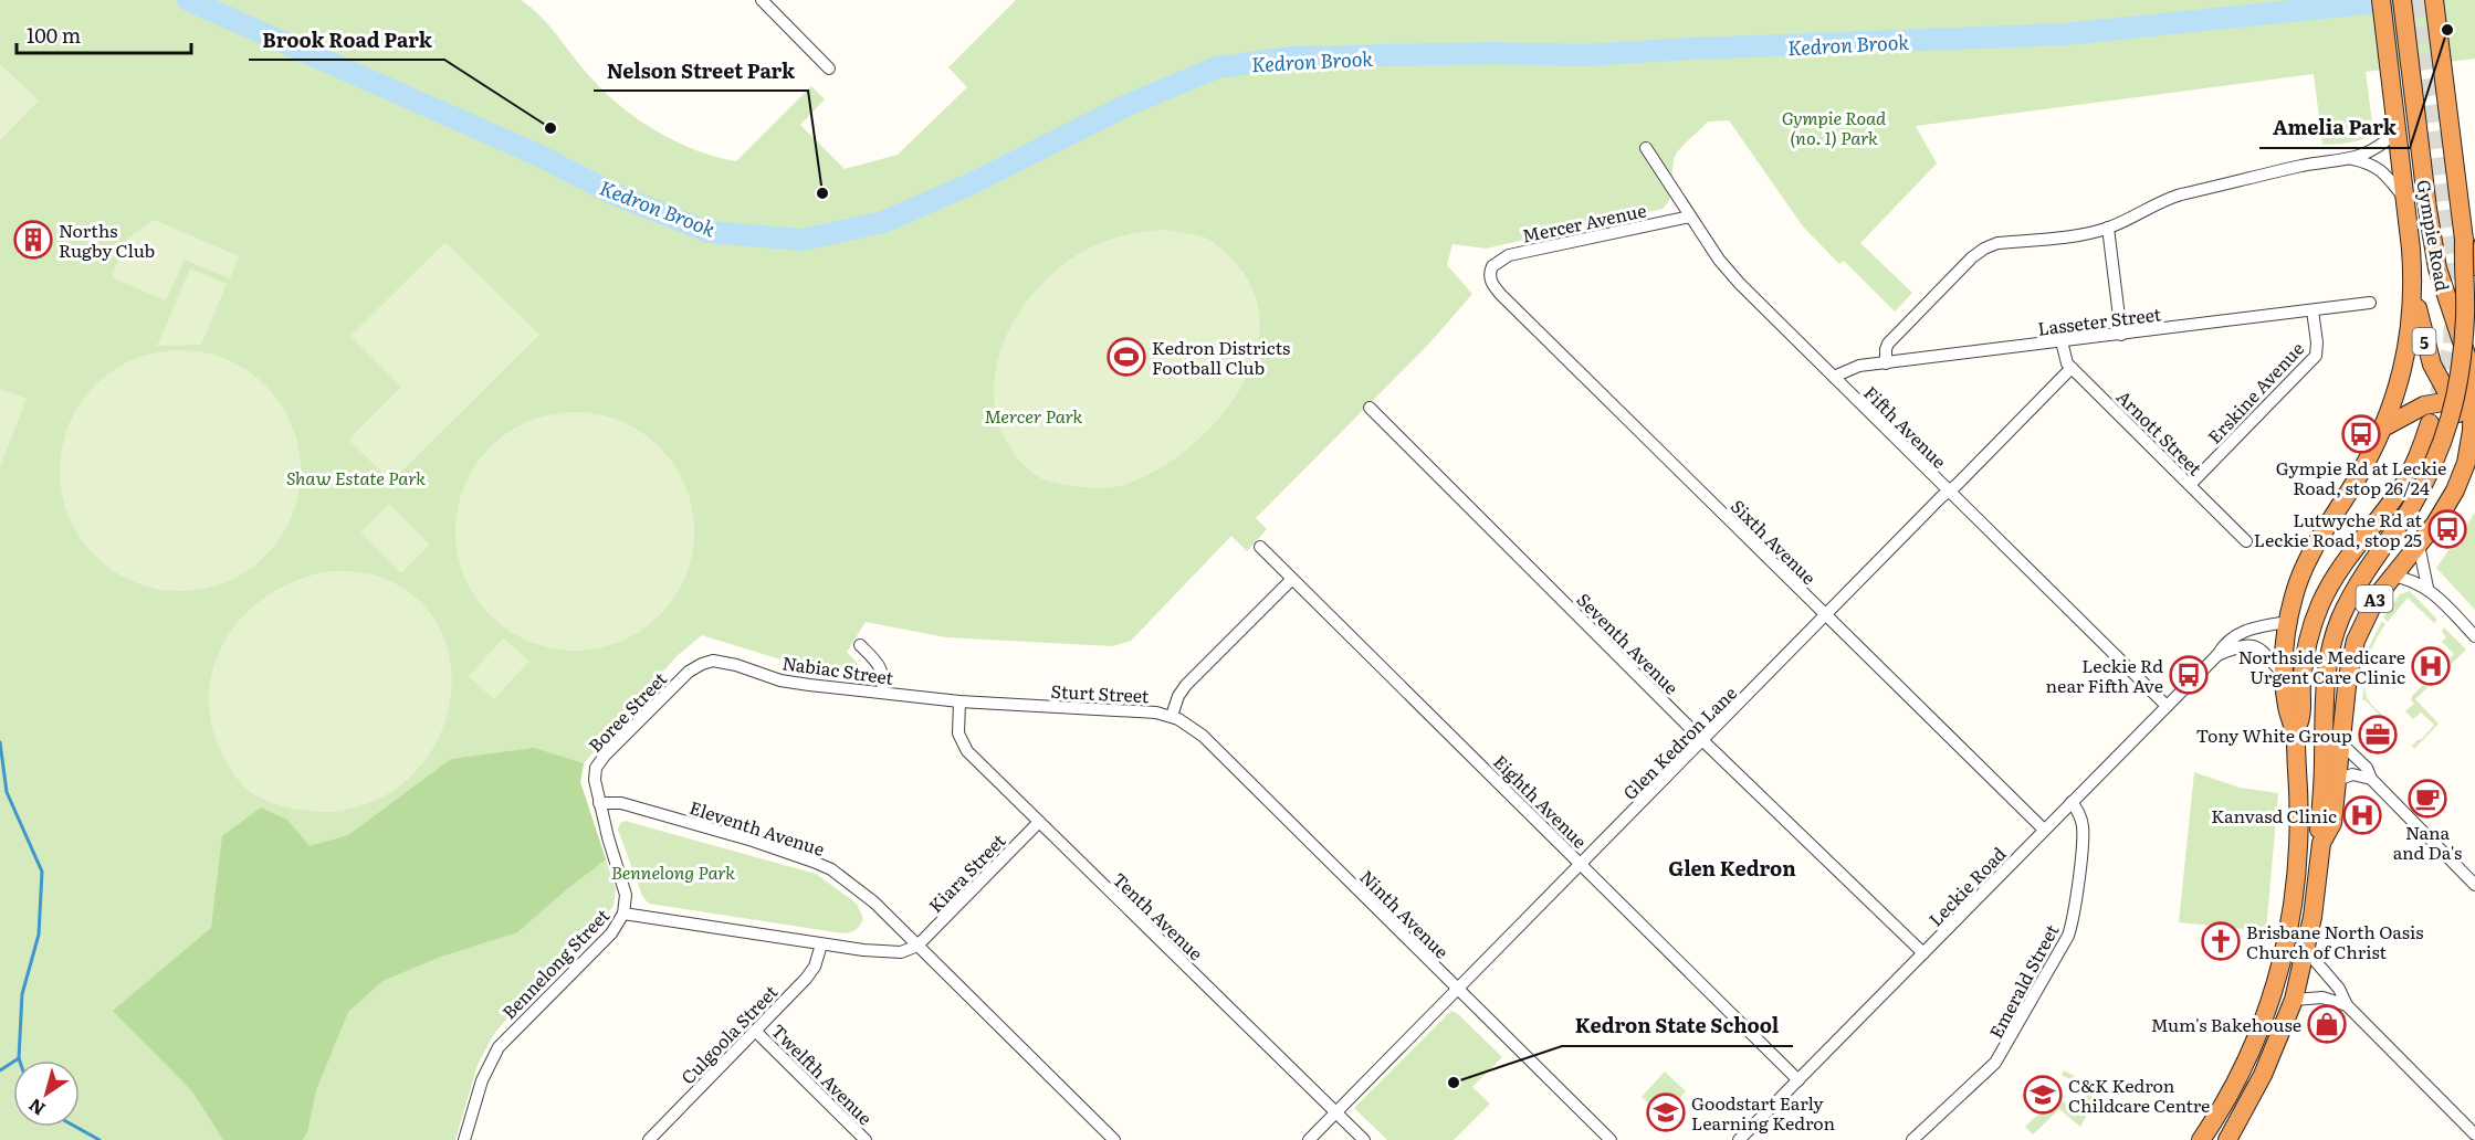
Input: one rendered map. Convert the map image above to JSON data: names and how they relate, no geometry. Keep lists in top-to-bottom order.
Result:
{
  "streets": {
    "highway": ["Gympie Road", "5", "A3"],
    "street": [
      "Mercer Avenue",
      "Lasseter Street",
      "Erskine Avenue",
      "Fifth Avenue",
      "Arnott Street",
      "Sixth Avenue",
      "Seventh Avenue",
      "Nabiac Street",
      "Sturt Street",
      "Boree Street",
      "Glen Kedron Lane",
      "Eighth Avenue",
      "Eleventh Avenue",
      "Kiara Street",
      "Leckie Road",
      "Ninth Avenue",
      "Tenth Avenue",
      "Bennelong Street",
      "Emerald Street",
      "Culgoola Street",
      "Twelfth Avenue"
    ]
  },
  "crossings": [
    ["Mercer Avenue", "Fifth Avenue"],
    ["Mercer Avenue", "Sixth Avenue"],
    ["Gympie Road", "5"],
    ["Gympie Road", "A3"],
    ["Gympie Road", "Leckie Road"],
    ["Lasseter Street", "Erskine Avenue"],
    ["Lasseter Street", "Fifth Avenue"],
    ["Lasseter Street", "Arnott Street"],
    ["Erskine Avenue", "Arnott Street"],
    ["Fifth Avenue", "Glen Kedron Lane"],
    ["Fifth Avenue", "Leckie Road"],
    ["Arnott Street", "Glen Kedron Lane"],
    ["Sixth Avenue", "Glen Kedron Lane"],
    ["Sixth Avenue", "Leckie Road"],
    ["Seventh Avenue", "Glen Kedron Lane"],
    ["Seventh Avenue", "Leckie Road"],
    ["Nabiac Street", "Sturt Street"],
    ["Nabiac Street", "Boree Street"],
    ["Nabiac Street", "Tenth Avenue"],
    ["Sturt Street", "Eighth Avenue"],
    ["Sturt Street", "Ninth Avenue"],
    ["Sturt Street", "Tenth Avenue"],
    ["Boree Street", "Eleventh Avenue"],
    ["Boree Street", "Bennelong Street"],
    ["Glen Kedron Lane", "Eighth Avenue"],
    ["Glen Kedron Lane", "Ninth Avenue"],
    ["Glen Kedron Lane", "Tenth Avenue"],
    ["Eighth Avenue", "Leckie Road"],
    ["Eleventh Avenue", "Kiara Street"],
    ["Eleventh Avenue", "Bennelong Street"],
    ["Kiara Street", "Tenth Avenue"],
    ["Leckie Road", "Emerald Street"],
    ["Culgoola Street", "Twelfth Avenue"]
  ],
  "districts": ["Glen Kedron"],
  "water": ["Kedron Brook"],
  "parks": [
    "Gympie Road (no. 1) Park",
    "Mercer Park",
    "Shaw Estate Park",
    "Bennelong Park"
  ],
  "places": {
    "other": [
      "Amelia Park",
      "Brook Road Park",
      "Nelson Street Park",
      "Kedron State School"
    ],
    "building": ["Norths Rugby Club"],
    "sports": ["Kedron Districts Football Club"],
    "bus stop": ["Gympie Rd at Leckie Road, stop 26/24", "Lutwyche Rd at Leckie Road, stop 25", "Leckie Rd near Fifth Ave"],
    "hospital": ["Northside Medicare Urgent Care Clinic", "Kanvasd Clinic"],
    "office": ["Tony White Group"],
    "cafe": ["Nana and Da's"],
    "church": ["Brisbane North Oasis Church of Christ"],
    "shop": ["Mum's Bakehouse"],
    "school or university": ["C&K Kedron Childcare Centre", "Goodstart Early Learning Kedron"]
  },
  "scale_bar": "100 m",
  "north": "bottom left"
}
